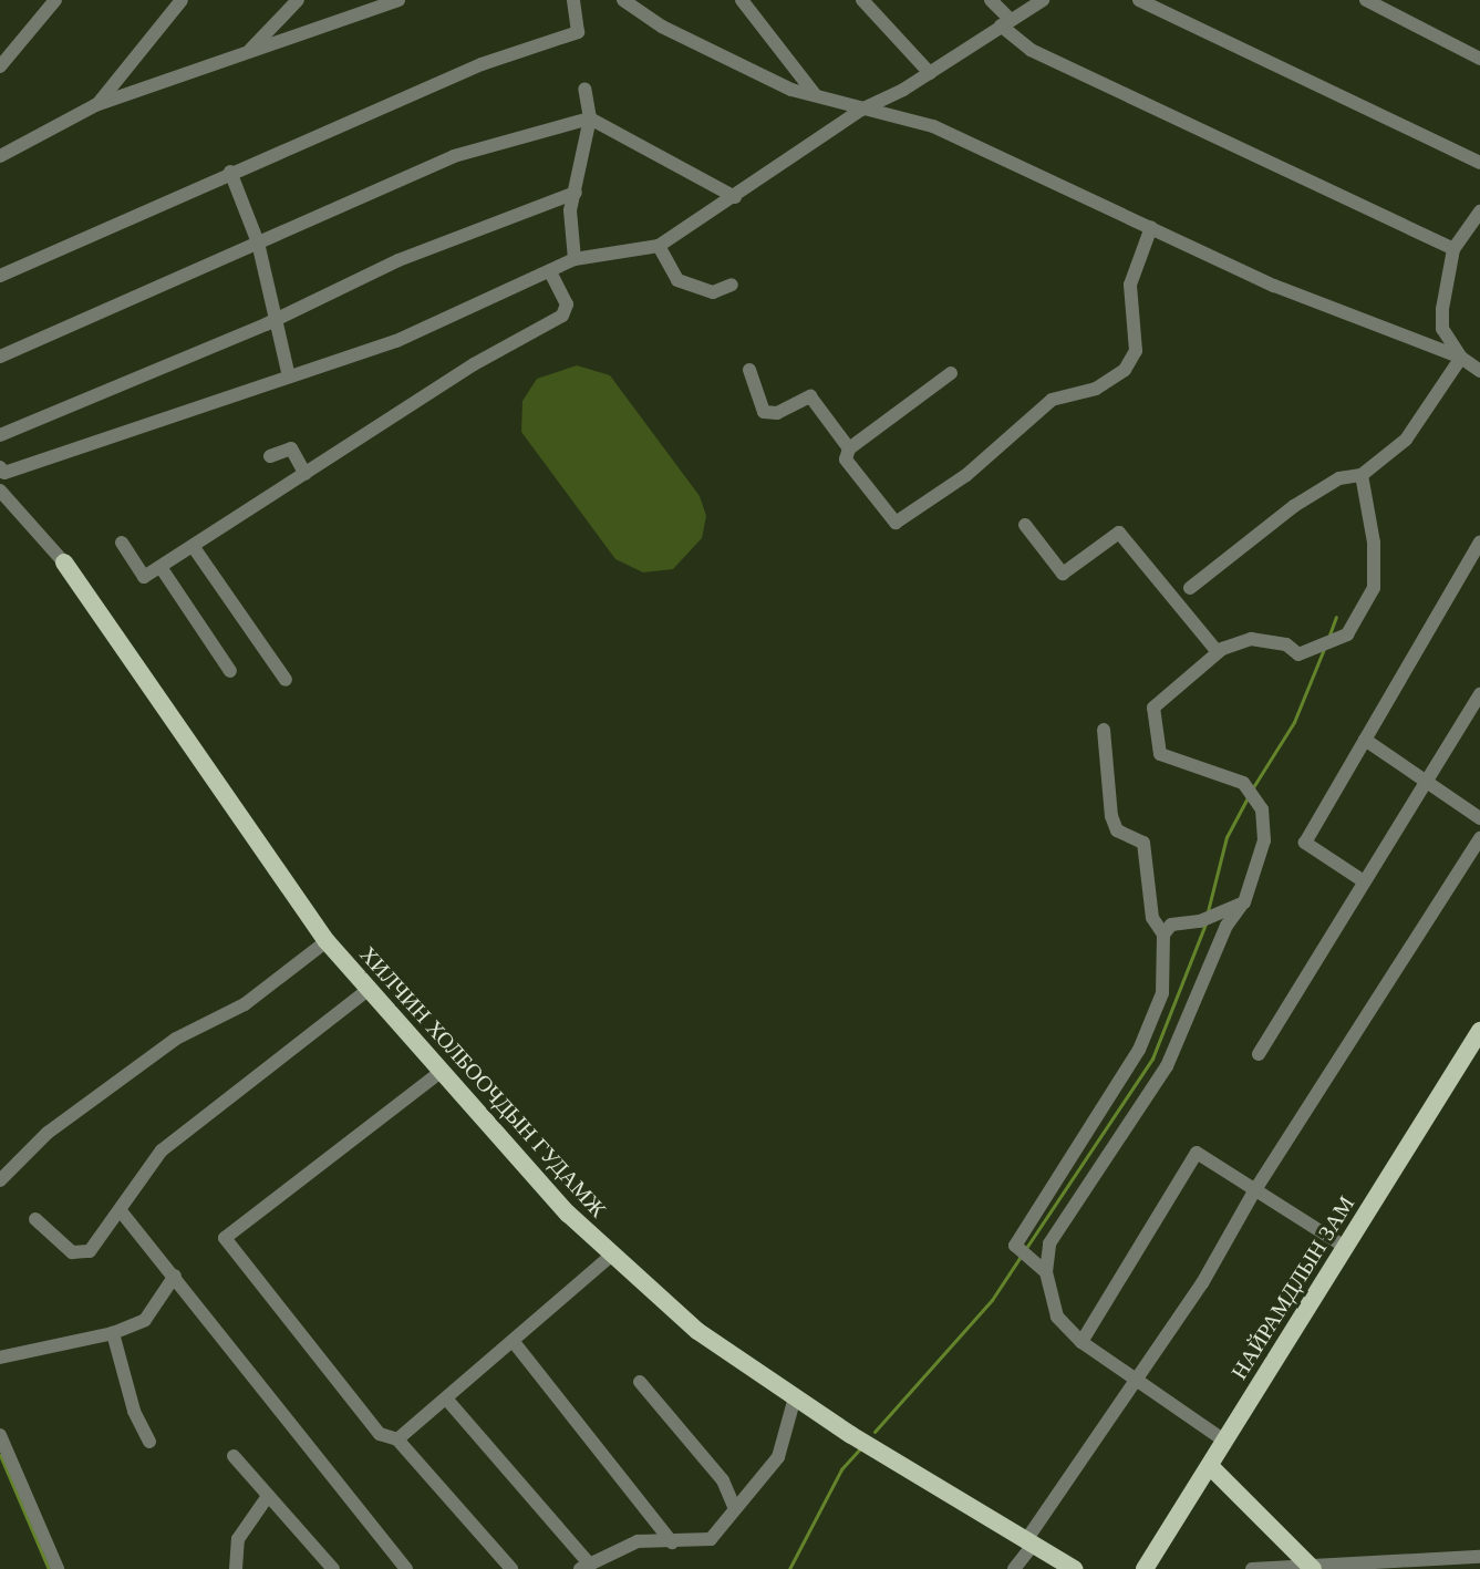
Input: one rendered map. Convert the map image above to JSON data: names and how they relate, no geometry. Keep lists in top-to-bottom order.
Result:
{
  "streets": {
    "main road": ["ХИЛЧИН ХОЛБООЧДЫН ГУДАМЖ", "НАЙРАМДЛЫН ЗАМ"]
  }
}
